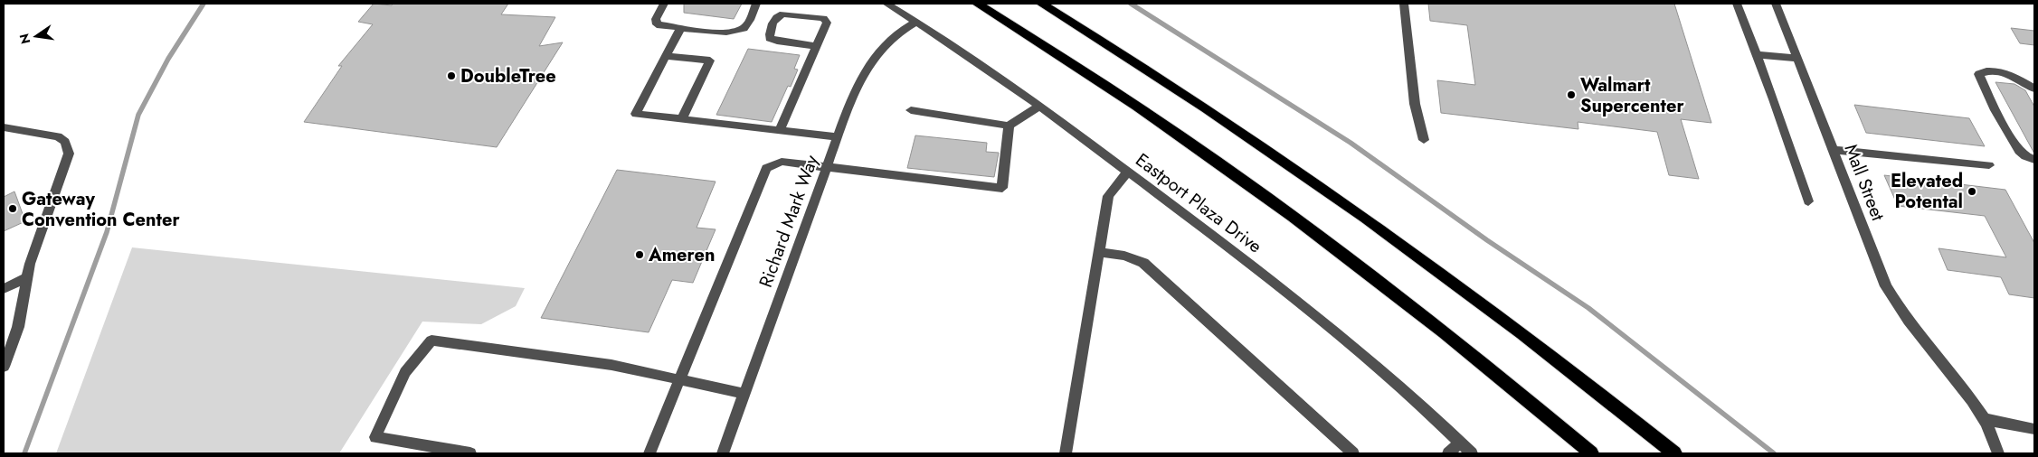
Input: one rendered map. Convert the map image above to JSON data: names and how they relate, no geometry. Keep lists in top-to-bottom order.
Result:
{
  "streets": {
    "street": ["Mall Street", "Eastport Plaza Drive", "Richard Mark Way"]
  },
  "crossings": [
    ["Eastport Plaza Drive", "Richard Mark Way"]
  ],
  "places": [
    "DoubleTree",
    "Walmart Supercenter",
    "Elevated Potental",
    "Gateway Convention Center",
    "Ameren"
  ],
  "north": "left"
}
